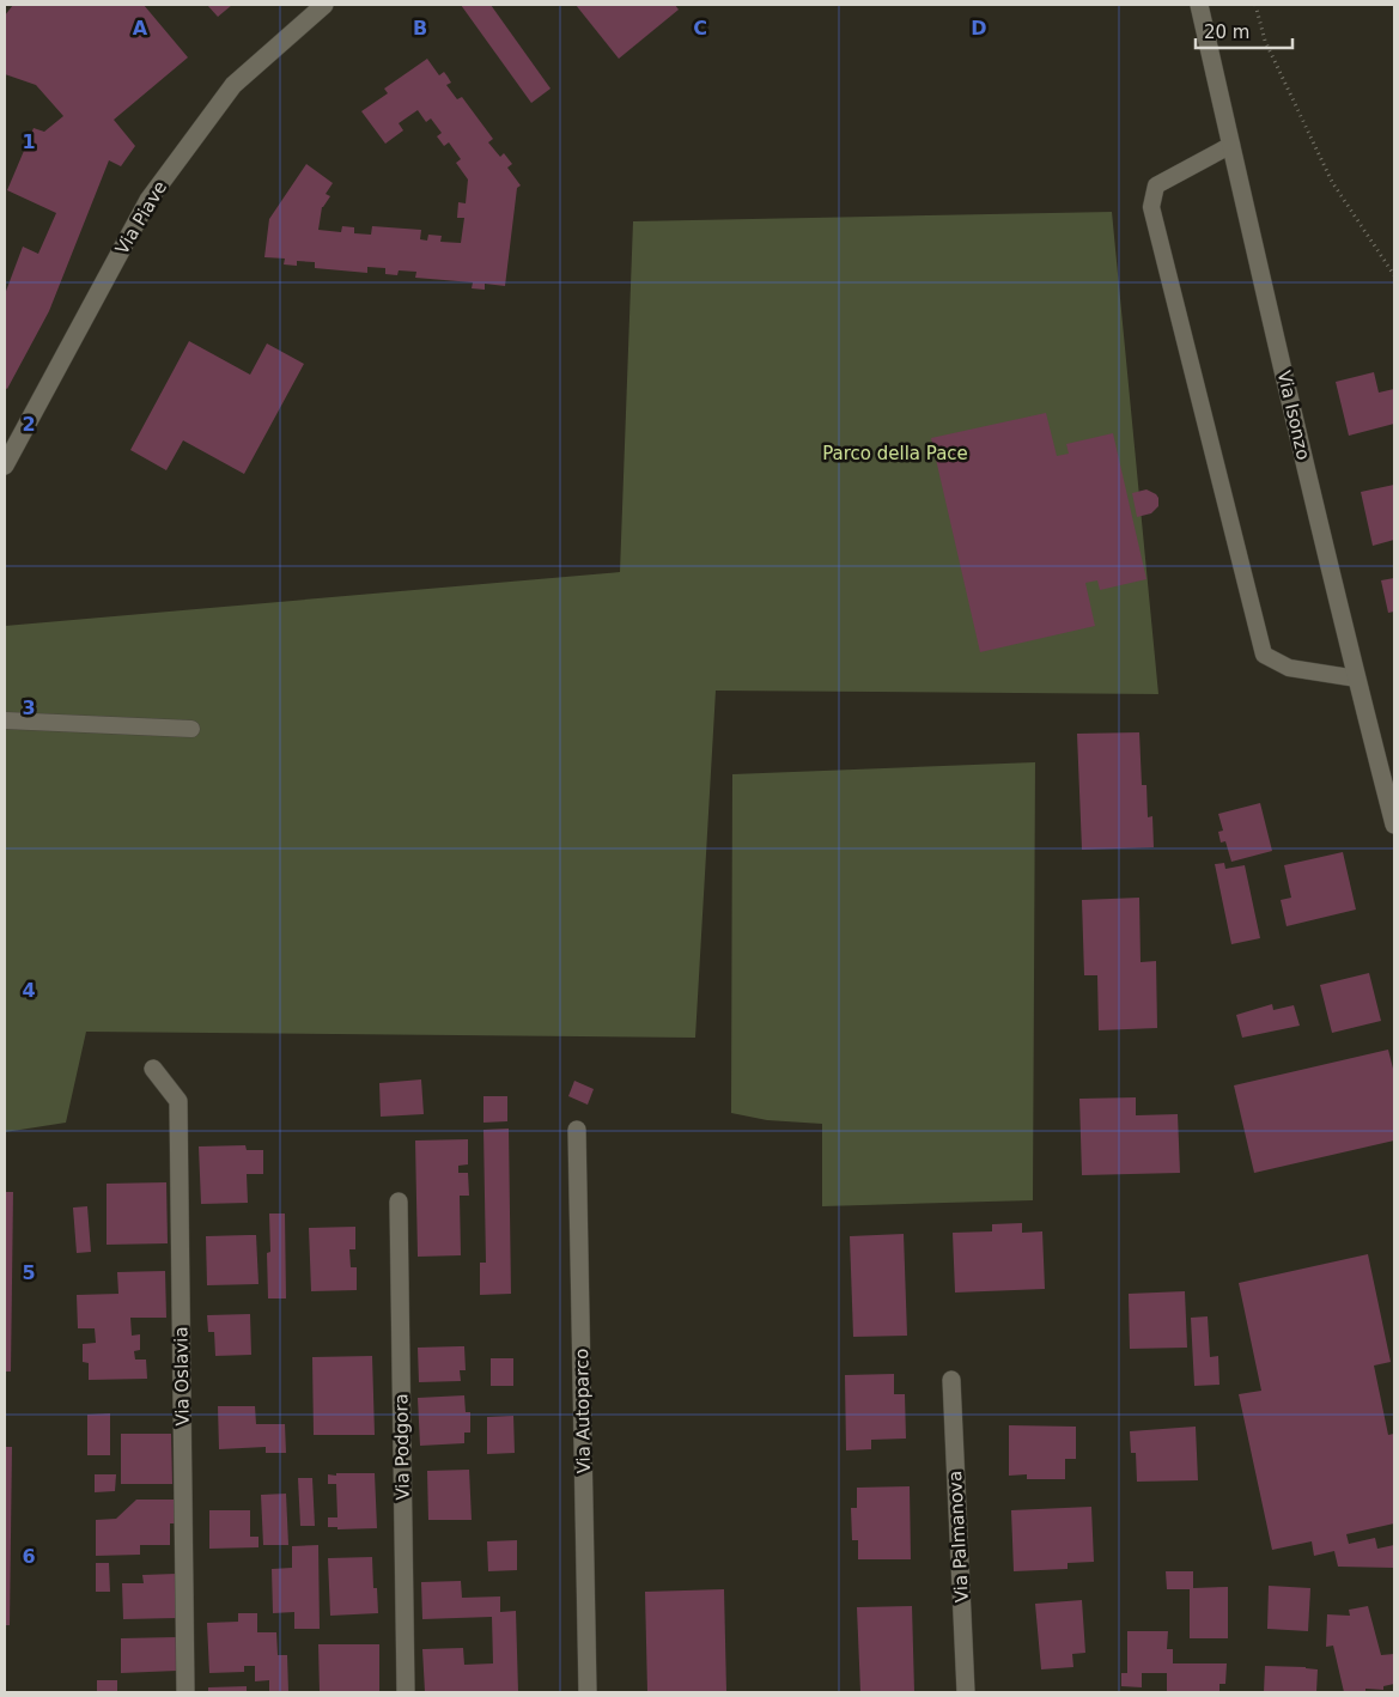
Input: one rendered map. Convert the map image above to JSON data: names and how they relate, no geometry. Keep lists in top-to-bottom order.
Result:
{
  "streets": {
    "street": [
      "Via Piave",
      "Via Isonzo",
      "Via Oslavia",
      "Via Autoparco",
      "Via Podgora",
      "Via Palmanova"
    ]
  },
  "parks": ["Parco della Pace"],
  "scale_bar": "20 m",
  "grid": {
    "columns": [
      "A",
      "B",
      "C",
      "D"
    ],
    "rows": [
      "1",
      "2",
      "3",
      "4",
      "5",
      "6"
    ]
  }
}
